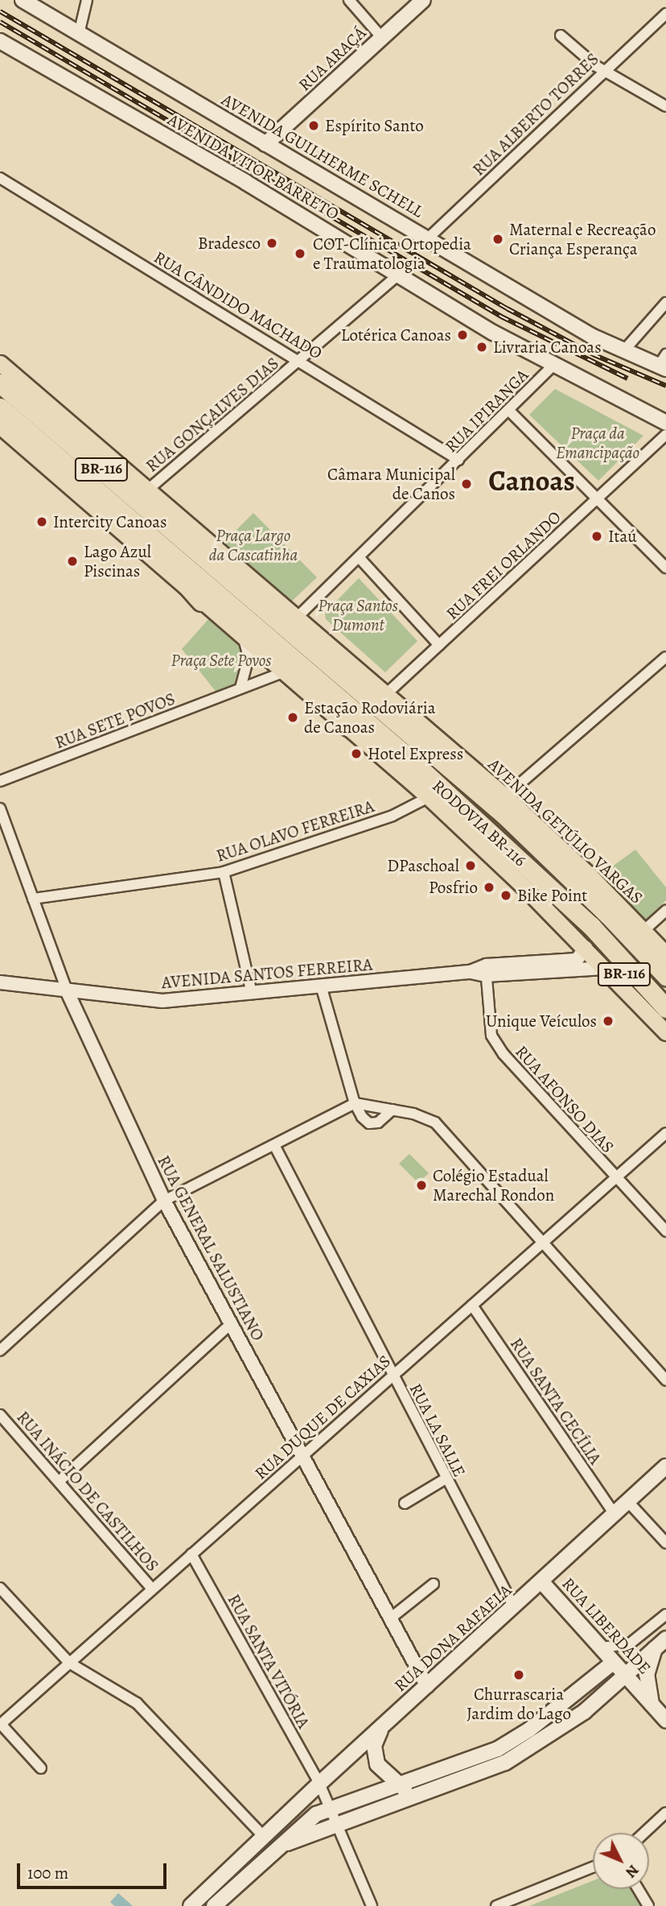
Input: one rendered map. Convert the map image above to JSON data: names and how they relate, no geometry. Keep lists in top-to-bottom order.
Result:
{
  "streets": {
    "highway": ["BR-116", "RODOVIA BR-116"],
    "main road": [
      "RUA ARAÇÁ",
      "AVENIDA GUILHERME SCHELL",
      "AVENIDA VITOR BARRETO",
      "AVENIDA GETÚLIO VARGAS",
      "RUA LIBERDADE",
      "RUA DONA RAFAELA"
    ],
    "street": [
      "RUA ALBERTO TORRES",
      "RUA CÂNDIDO MACHADO",
      "RUA IPIRANGA",
      "RUA GONÇALVES DIAS",
      "RUA FREI ORLANDO",
      "RUA SETE POVOS",
      "RUA OLAVO FERREIRA",
      "AVENIDA SANTOS FERREIRA",
      "RUA AFONSO DIAS",
      "RUA GENERAL SALUSTIANO",
      "RUA SANTA CECÍLIA",
      "RUA DUQUE DE CAXIAS",
      "RUA LA SALLE",
      "RUA INÁCIO DE CASTILHOS",
      "RUA SANTA VITÓRIA"
    ]
  },
  "crossings": [
    ["RUA ARAÇÁ", "AVENIDA GUILHERME SCHELL"],
    ["RUA ALBERTO TORRES", "AVENIDA GUILHERME SCHELL"],
    ["AVENIDA VITOR BARRETO", "RUA IPIRANGA"],
    ["AVENIDA VITOR BARRETO", "RUA GONÇALVES DIAS"],
    ["RUA CÂNDIDO MACHADO", "RUA IPIRANGA"],
    ["RUA CÂNDIDO MACHADO", "RUA GONÇALVES DIAS"],
    ["RUA IPIRANGA", "AVENIDA GETÚLIO VARGAS"],
    ["RUA GONÇALVES DIAS", "AVENIDA GETÚLIO VARGAS"],
    ["BR-116", "RODOVIA BR-116"],
    ["BR-116", "AVENIDA GETÚLIO VARGAS"],
    ["RUA FREI ORLANDO", "AVENIDA GETÚLIO VARGAS"],
    ["RUA OLAVO FERREIRA", "RUA GENERAL SALUSTIANO"],
    ["AVENIDA SANTOS FERREIRA", "RUA AFONSO DIAS"],
    ["AVENIDA SANTOS FERREIRA", "RUA GENERAL SALUSTIANO"],
    ["RUA AFONSO DIAS", "RUA DUQUE DE CAXIAS"],
    ["RUA GENERAL SALUSTIANO", "RUA DUQUE DE CAXIAS"],
    ["RUA GENERAL SALUSTIANO", "RUA DONA RAFAELA"],
    ["RUA SANTA CECÍLIA", "RUA DUQUE DE CAXIAS"],
    ["RUA SANTA CECÍLIA", "RUA DONA RAFAELA"],
    ["RUA DUQUE DE CAXIAS", "RUA LA SALLE"],
    ["RUA DUQUE DE CAXIAS", "RUA INÁCIO DE CASTILHOS"],
    ["RUA DUQUE DE CAXIAS", "RUA SANTA VITÓRIA"],
    ["RUA LA SALLE", "RUA DONA RAFAELA"],
    ["RUA LIBERDADE", "RUA DONA RAFAELA"],
    ["RUA DONA RAFAELA", "RUA SANTA VITÓRIA"]
  ],
  "districts": ["Canoas"],
  "parks": [
    "Praça da Emancipação",
    "Praça Largo da Cascatinha",
    "Praça Santos Dumont",
    "Praça Sete Povos"
  ],
  "places": [
    "Espírito Santo",
    "Maternal e Recreação Criança Esperança",
    "Bradesco",
    "COT-Clínica Ortopedia e Traumatologia",
    "Lotérica Canoas",
    "Livraria Canoas",
    "Câmara Municipal de Canos",
    "Intercity Canoas",
    "Itaú",
    "Lago Azul Piscinas",
    "Estação Rodoviária de Canoas",
    "Hotel Express",
    "DPaschoal",
    "Posfrio",
    "Bike Point",
    "Unique Veículos",
    "Colégio Estadual Marechal Rondon",
    "Churrascaria Jardim do Lago"
  ],
  "scale_bar": "100 m",
  "north": "bottom right"
}
